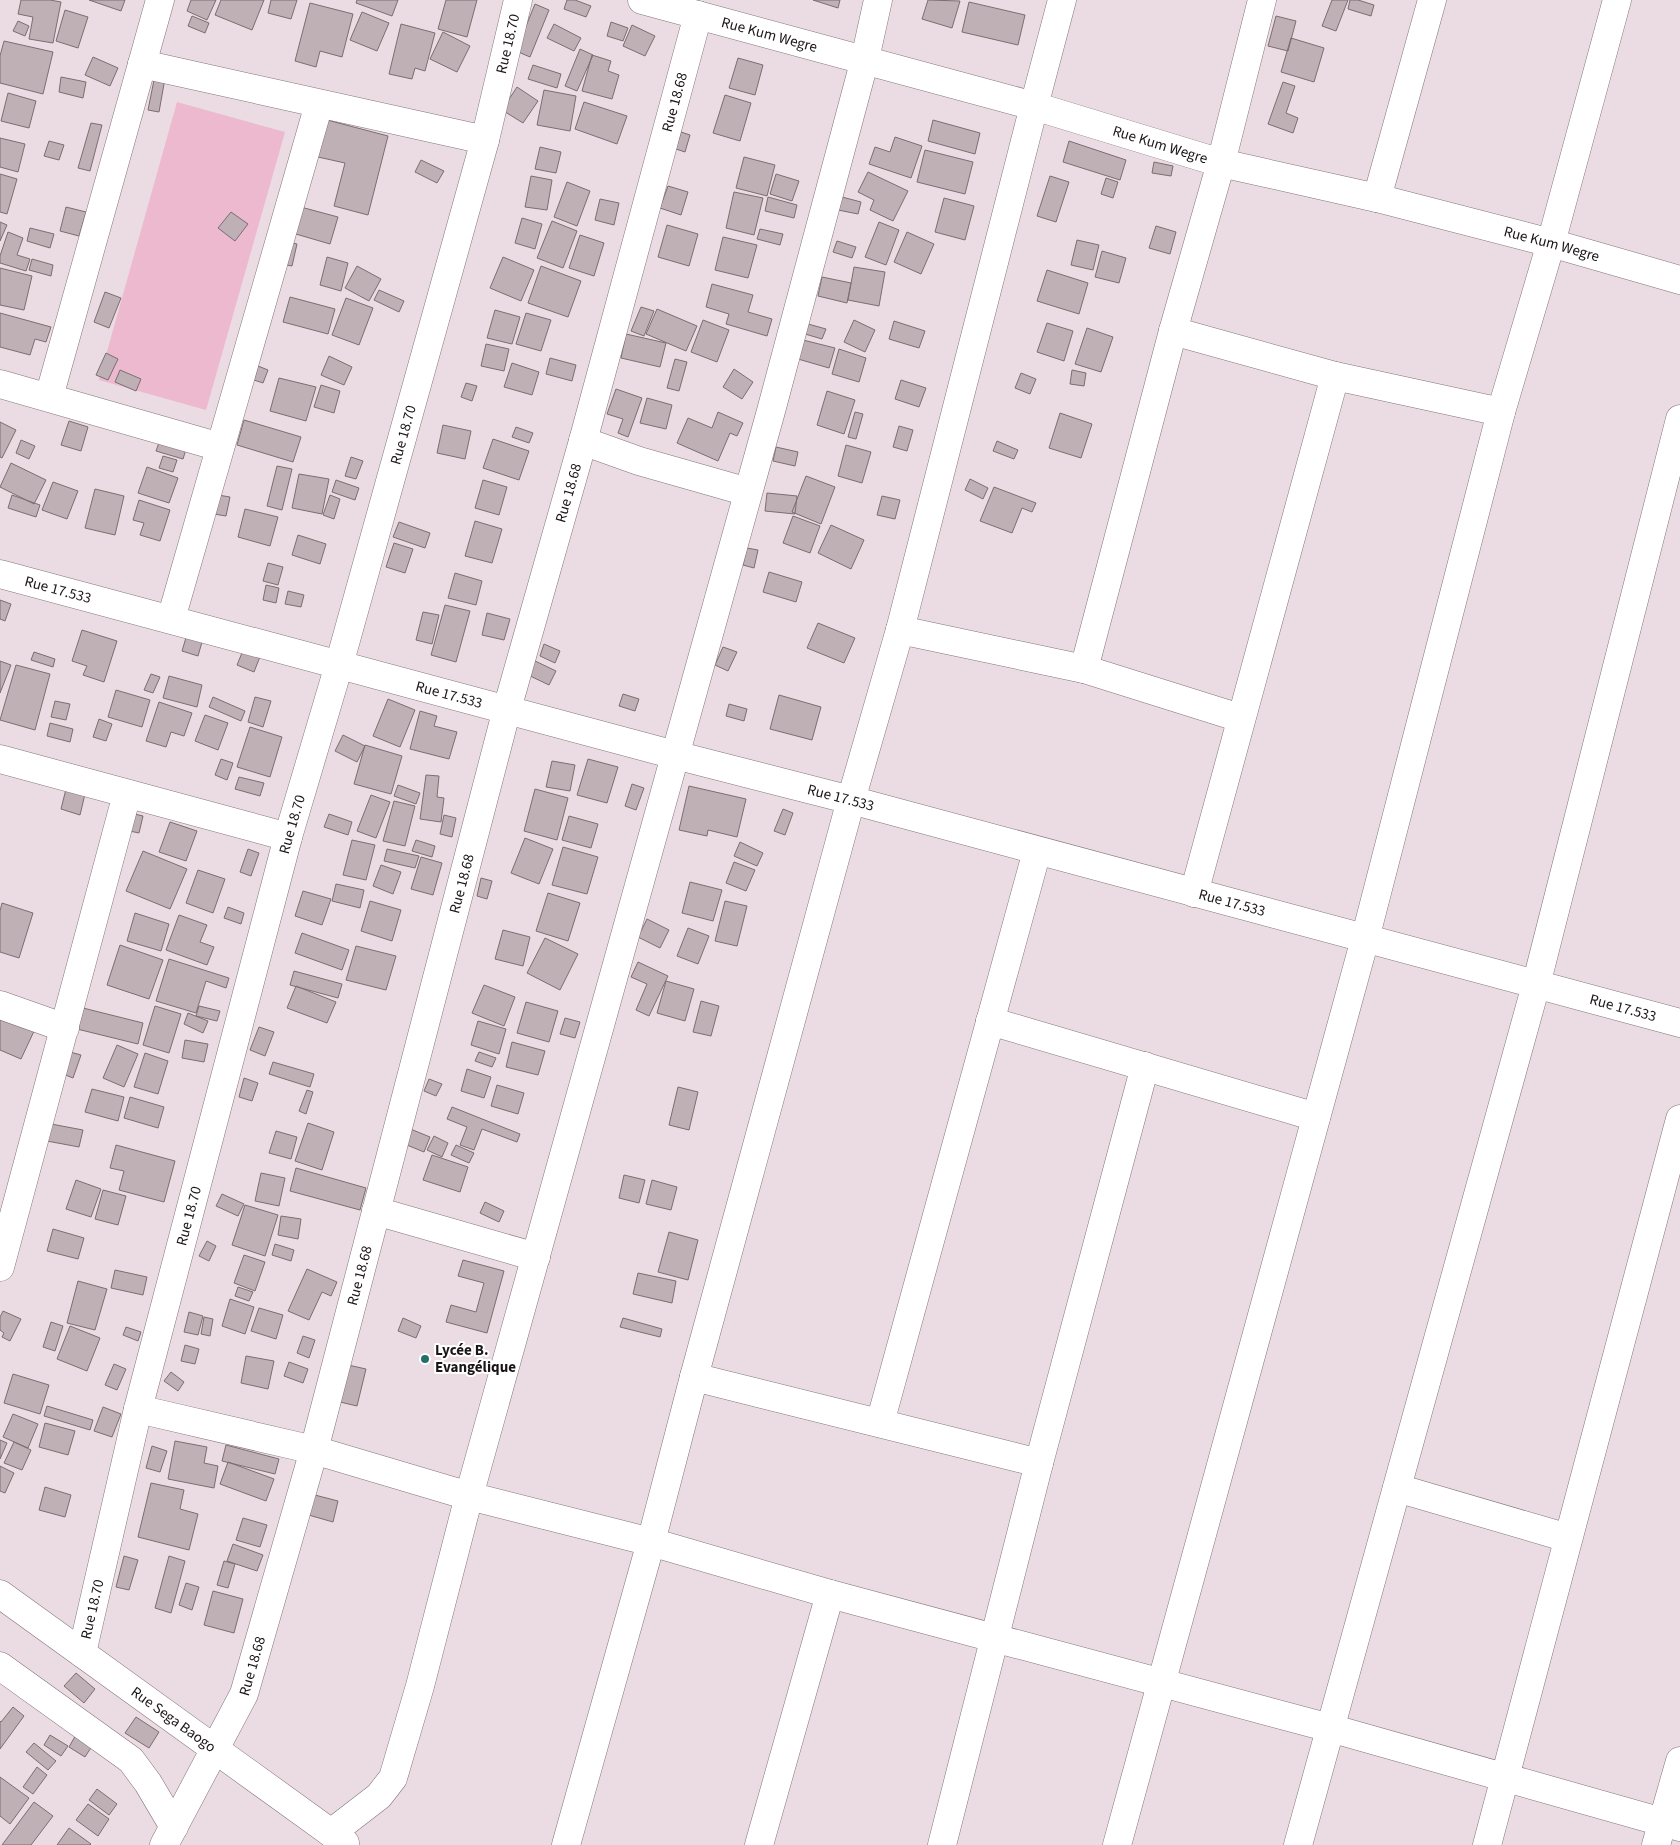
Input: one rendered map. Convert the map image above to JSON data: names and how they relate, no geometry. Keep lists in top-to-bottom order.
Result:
{
  "streets": {
    "street": [
      "Rue Kum Wegre",
      "Rue 18.70",
      "Rue 18.68",
      "Rue 17.533",
      "Rue Sega Baogo"
    ]
  },
  "crossings": [
    ["Rue Kum Wegre", "Rue 18.68"],
    ["Rue 18.70", "Rue 17.533"],
    ["Rue 18.70", "Rue Sega Baogo"],
    ["Rue 18.68", "Rue 17.533"],
    ["Rue 18.68", "Rue Sega Baogo"]
  ],
  "places": ["Lycée B. Evangélique"]
}
